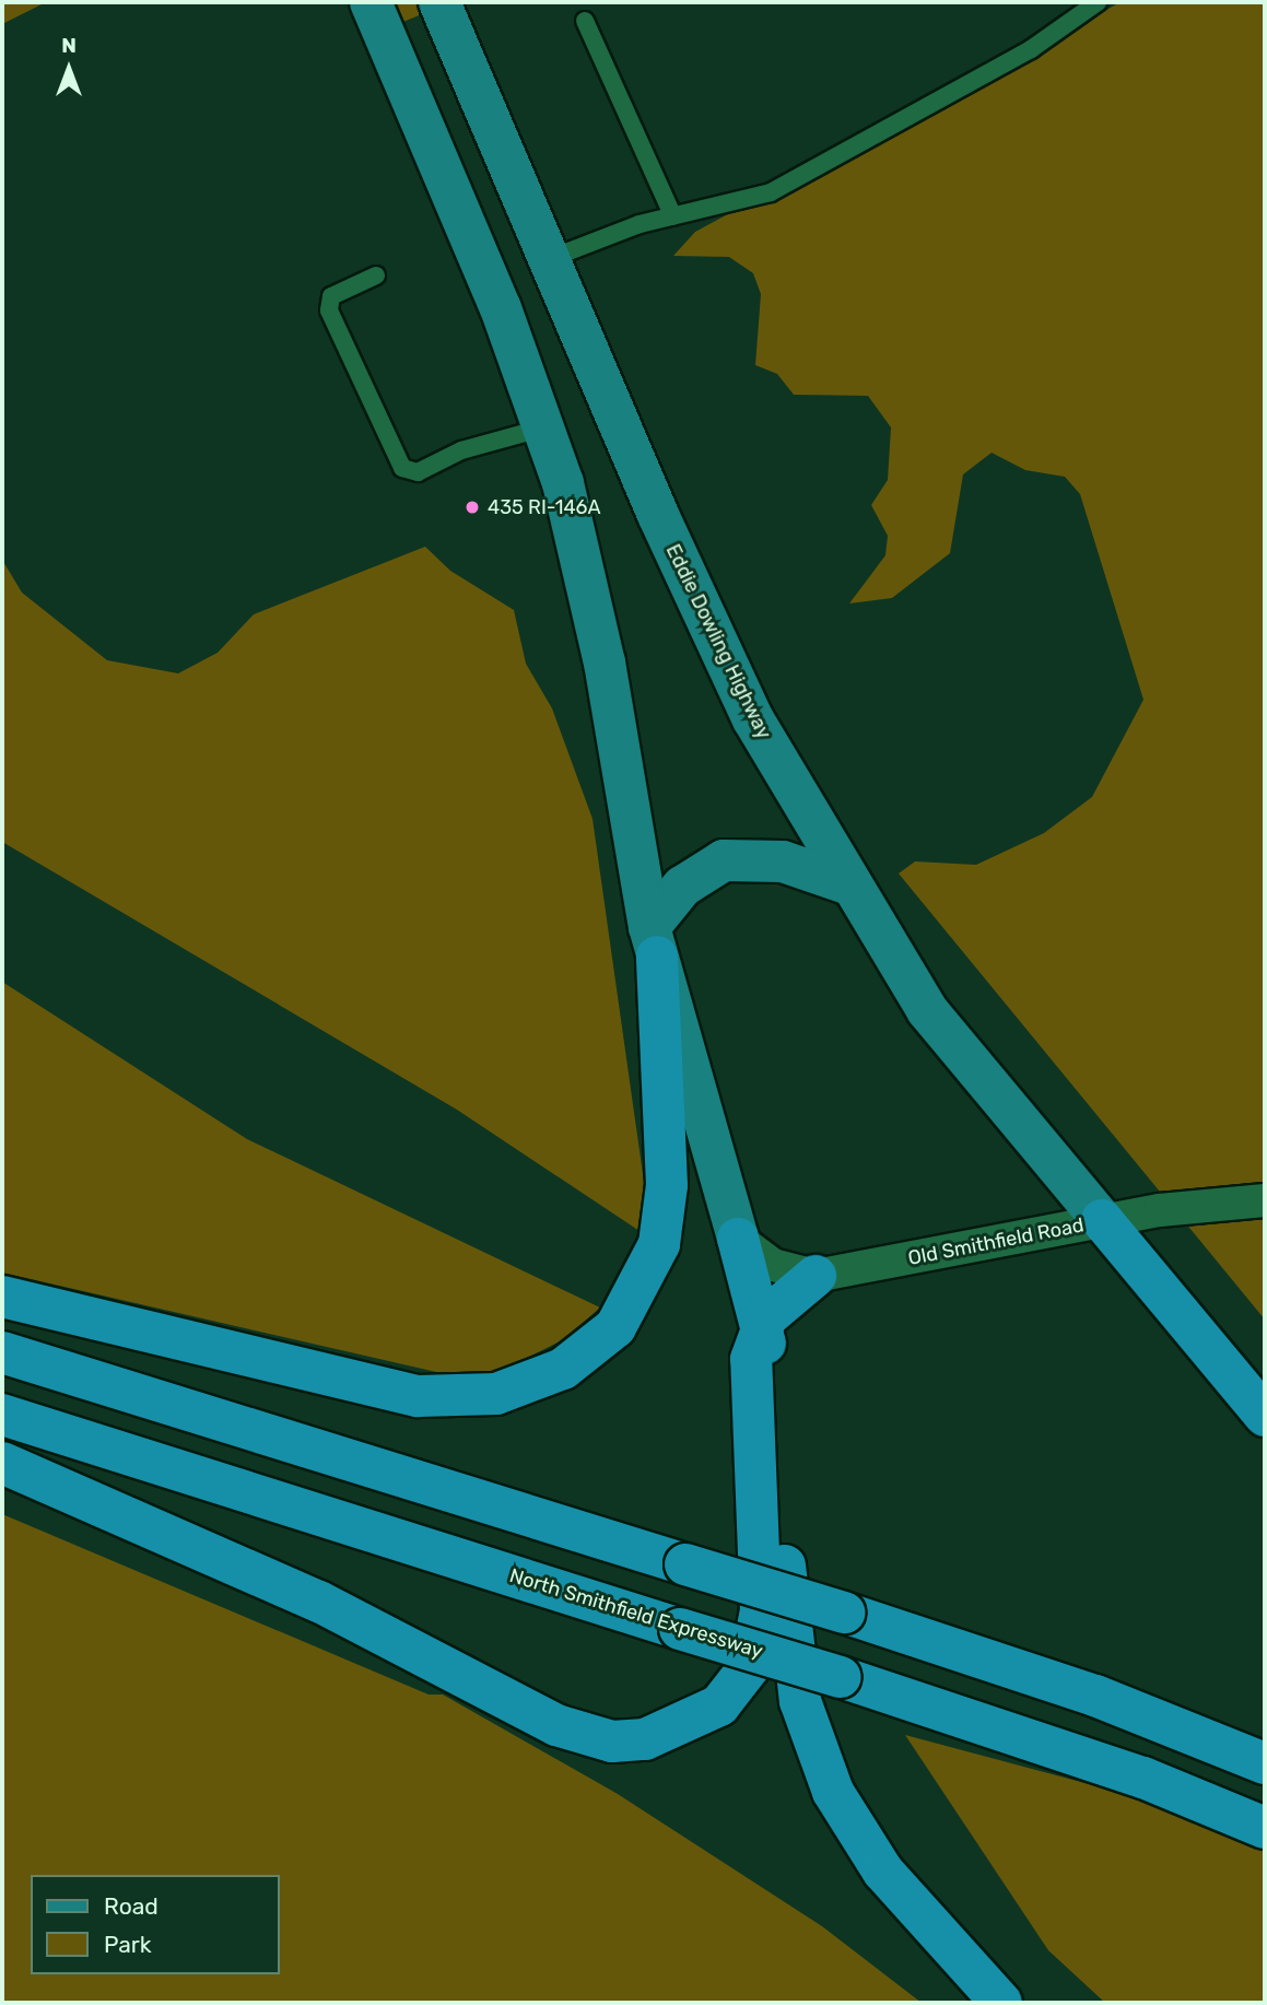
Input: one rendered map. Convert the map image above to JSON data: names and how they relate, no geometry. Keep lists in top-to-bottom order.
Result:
{
  "streets": {
    "highway": ["North Smithfield Expressway"],
    "main road": ["Eddie Dowling Highway"],
    "street": ["Old Smithfield Road"]
  },
  "crossings": [
    ["Eddie Dowling Highway", "Old Smithfield Road"]
  ],
  "places": ["435 RI-146A"],
  "legend": ["Road", "Park"],
  "north": "top"
}
